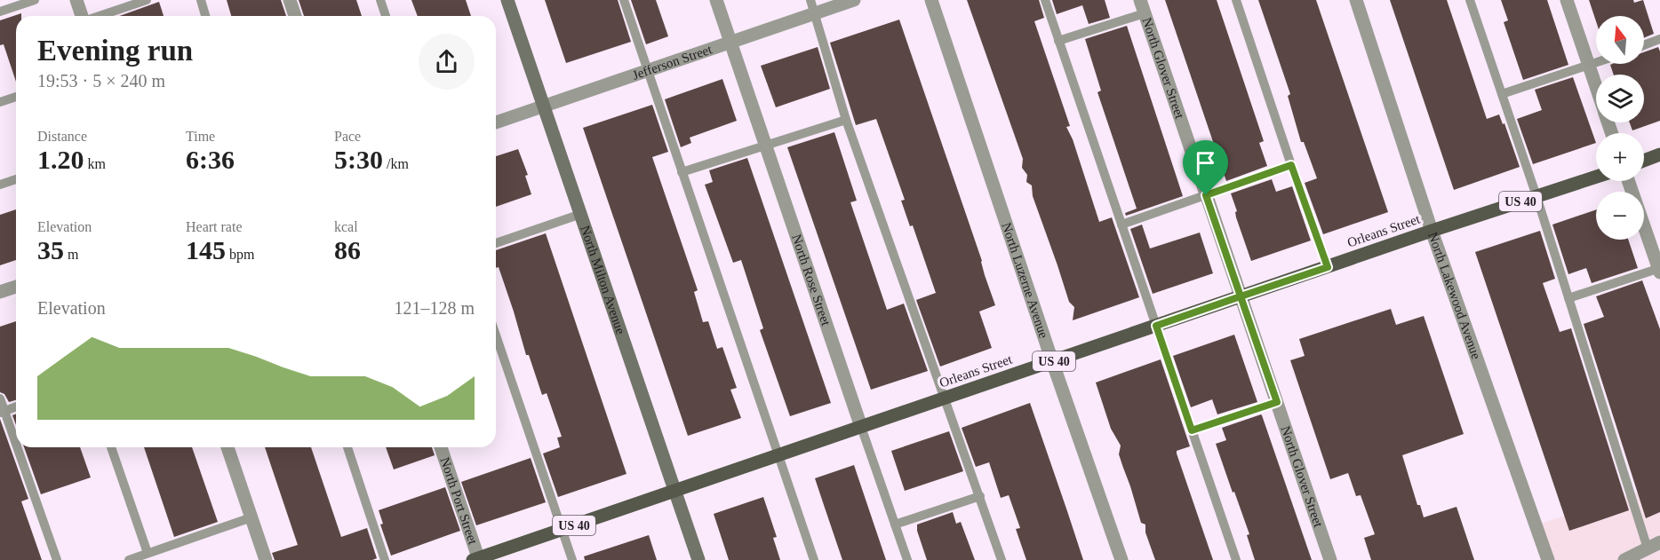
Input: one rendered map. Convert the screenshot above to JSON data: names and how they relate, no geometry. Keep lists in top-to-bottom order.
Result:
{
  "streets": {
    "main road": ["US 40", "Orleans Street"],
    "street": [
      "Jefferson Street",
      "North Glover Street",
      "North Milton Avenue",
      "North Rose Street",
      "North Luzerne Avenue",
      "North Lakewood Avenue",
      "North Port Street"
    ]
  },
  "crossings": [
    ["Jefferson Street", "North Milton Avenue"],
    ["Jefferson Street", "North Rose Street"],
    ["North Glover Street", "Orleans Street"],
    ["Orleans Street", "North Milton Avenue"],
    ["Orleans Street", "North Rose Street"],
    ["Orleans Street", "North Luzerne Avenue"],
    ["Orleans Street", "North Lakewood Avenue"],
    ["Orleans Street", "North Port Street"]
  ],
  "north": "top",
  "page": {
    "map_buttons": ["+", "−"],
    "heading": ["Evening run", "19:53 · 5 × 240 m"],
    "stats": [
      ["Distance", "1.20 km"],
      ["Time", "6:36"],
      ["Pace", "5:30 /km"],
      ["Elevation", "35 m"],
      ["Heart rate", "145 bpm"],
      ["kcal", "86"]
    ],
    "chart": ["Elevation", "121–128 m"]
  }
}
